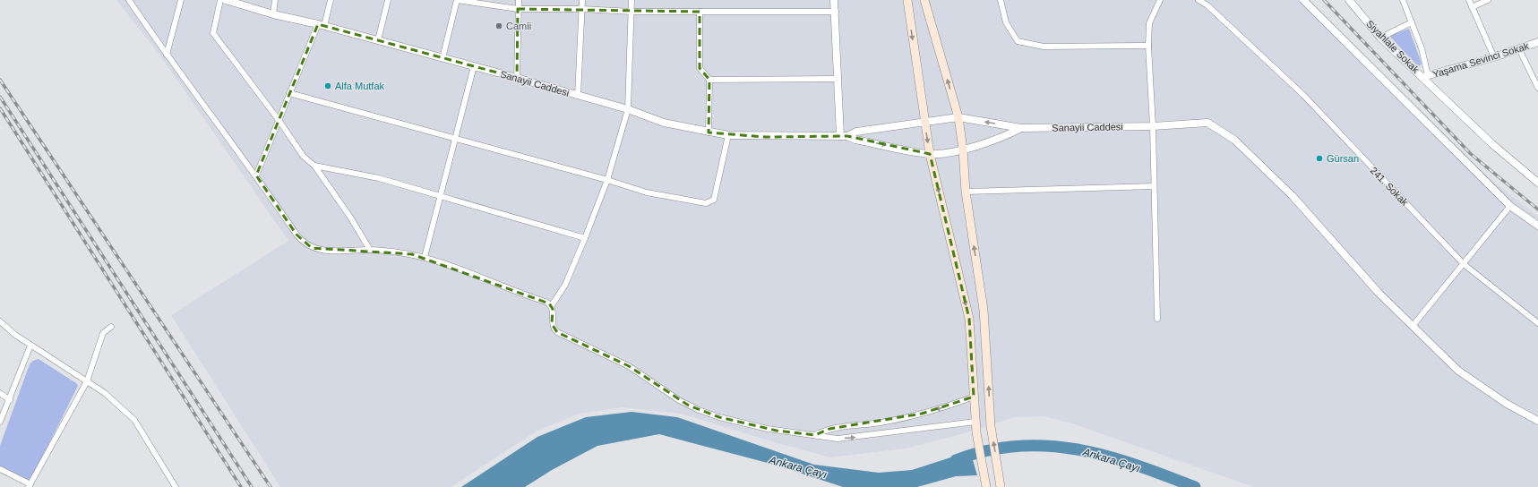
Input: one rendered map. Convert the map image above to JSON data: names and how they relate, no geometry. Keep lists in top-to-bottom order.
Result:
{
  "streets": {
    "street": [
      "Siyahlale Sokak",
      "Yaşama Sevinci Sokak",
      "Sanayii Caddesi",
      "241. Sokak"
    ]
  },
  "crossings": [
    ["Siyahlale Sokak", "Yaşama Sevinci Sokak"]
  ],
  "water": ["Ankara Çayı"],
  "places": ["Camii", "Alfa Mutfak", "Gürsan"]
}
